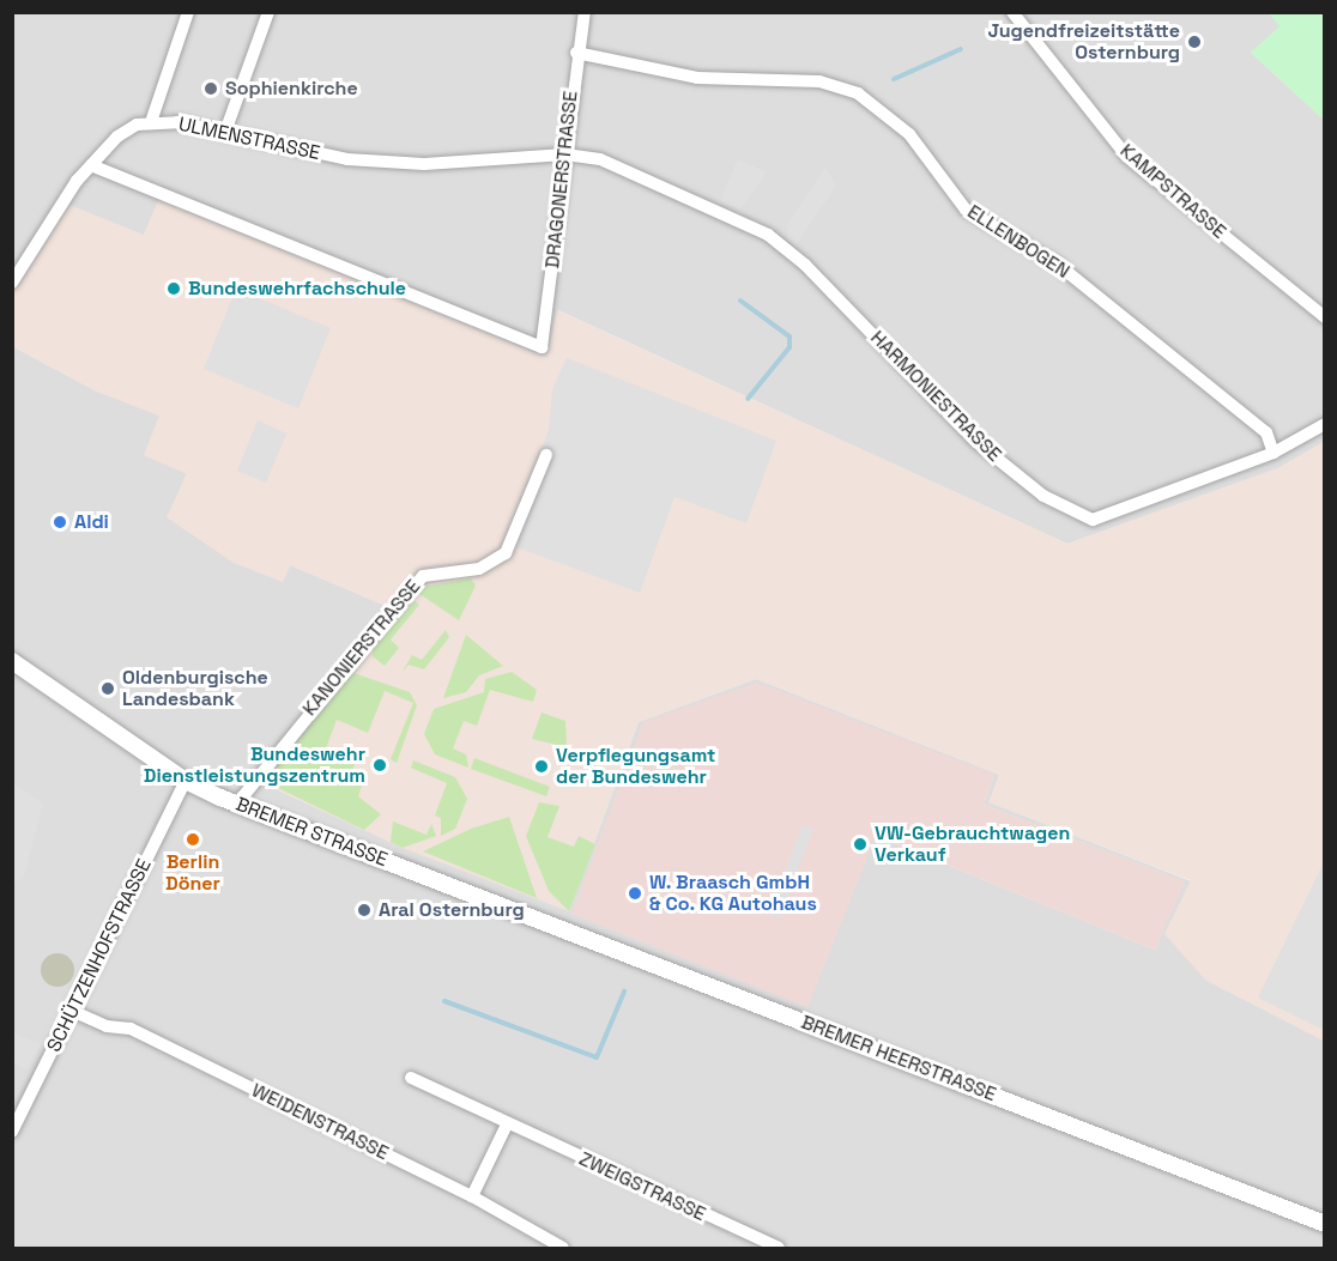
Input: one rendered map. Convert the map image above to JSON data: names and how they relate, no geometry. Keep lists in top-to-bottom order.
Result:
{
  "streets": {
    "street": [
      "ULMENSTRASSE",
      "DRAGONERSTRASSE",
      "KAMPSTRASSE",
      "ELLENBOGEN",
      "HARMONIESTRASSE",
      "KANONIERSTRASSE",
      "BREMER STRASSE",
      "SCHÜTZENHOFSTRASSE",
      "BREMER HEERSTRASSE",
      "WEIDENSTRASSE",
      "ZWEIGSTRASSE"
    ]
  },
  "crossings": [
    ["ULMENSTRASSE", "DRAGONERSTRASSE"],
    ["ULMENSTRASSE", "HARMONIESTRASSE"],
    ["DRAGONERSTRASSE", "ELLENBOGEN"],
    ["DRAGONERSTRASSE", "HARMONIESTRASSE"],
    ["ELLENBOGEN", "HARMONIESTRASSE"],
    ["KANONIERSTRASSE", "BREMER STRASSE"],
    ["BREMER STRASSE", "SCHÜTZENHOFSTRASSE"],
    ["BREMER STRASSE", "BREMER HEERSTRASSE"],
    ["SCHÜTZENHOFSTRASSE", "WEIDENSTRASSE"]
  ],
  "places": [
    "Jugendfreizeitstätte Osternburg",
    "Sophienkirche",
    "Bundeswehrfachschule",
    "Aldi",
    "Oldenburgische Landesbank",
    "Bundeswehr Dienstleistungszentrum",
    "Verpflegungsamt der Bundeswehr",
    "Berlin Döner",
    "VW-Gebrauchtwagen Verkauf",
    "W. Braasch GmbH & Co. KG Autohaus",
    "Aral Osternburg"
  ]
}
